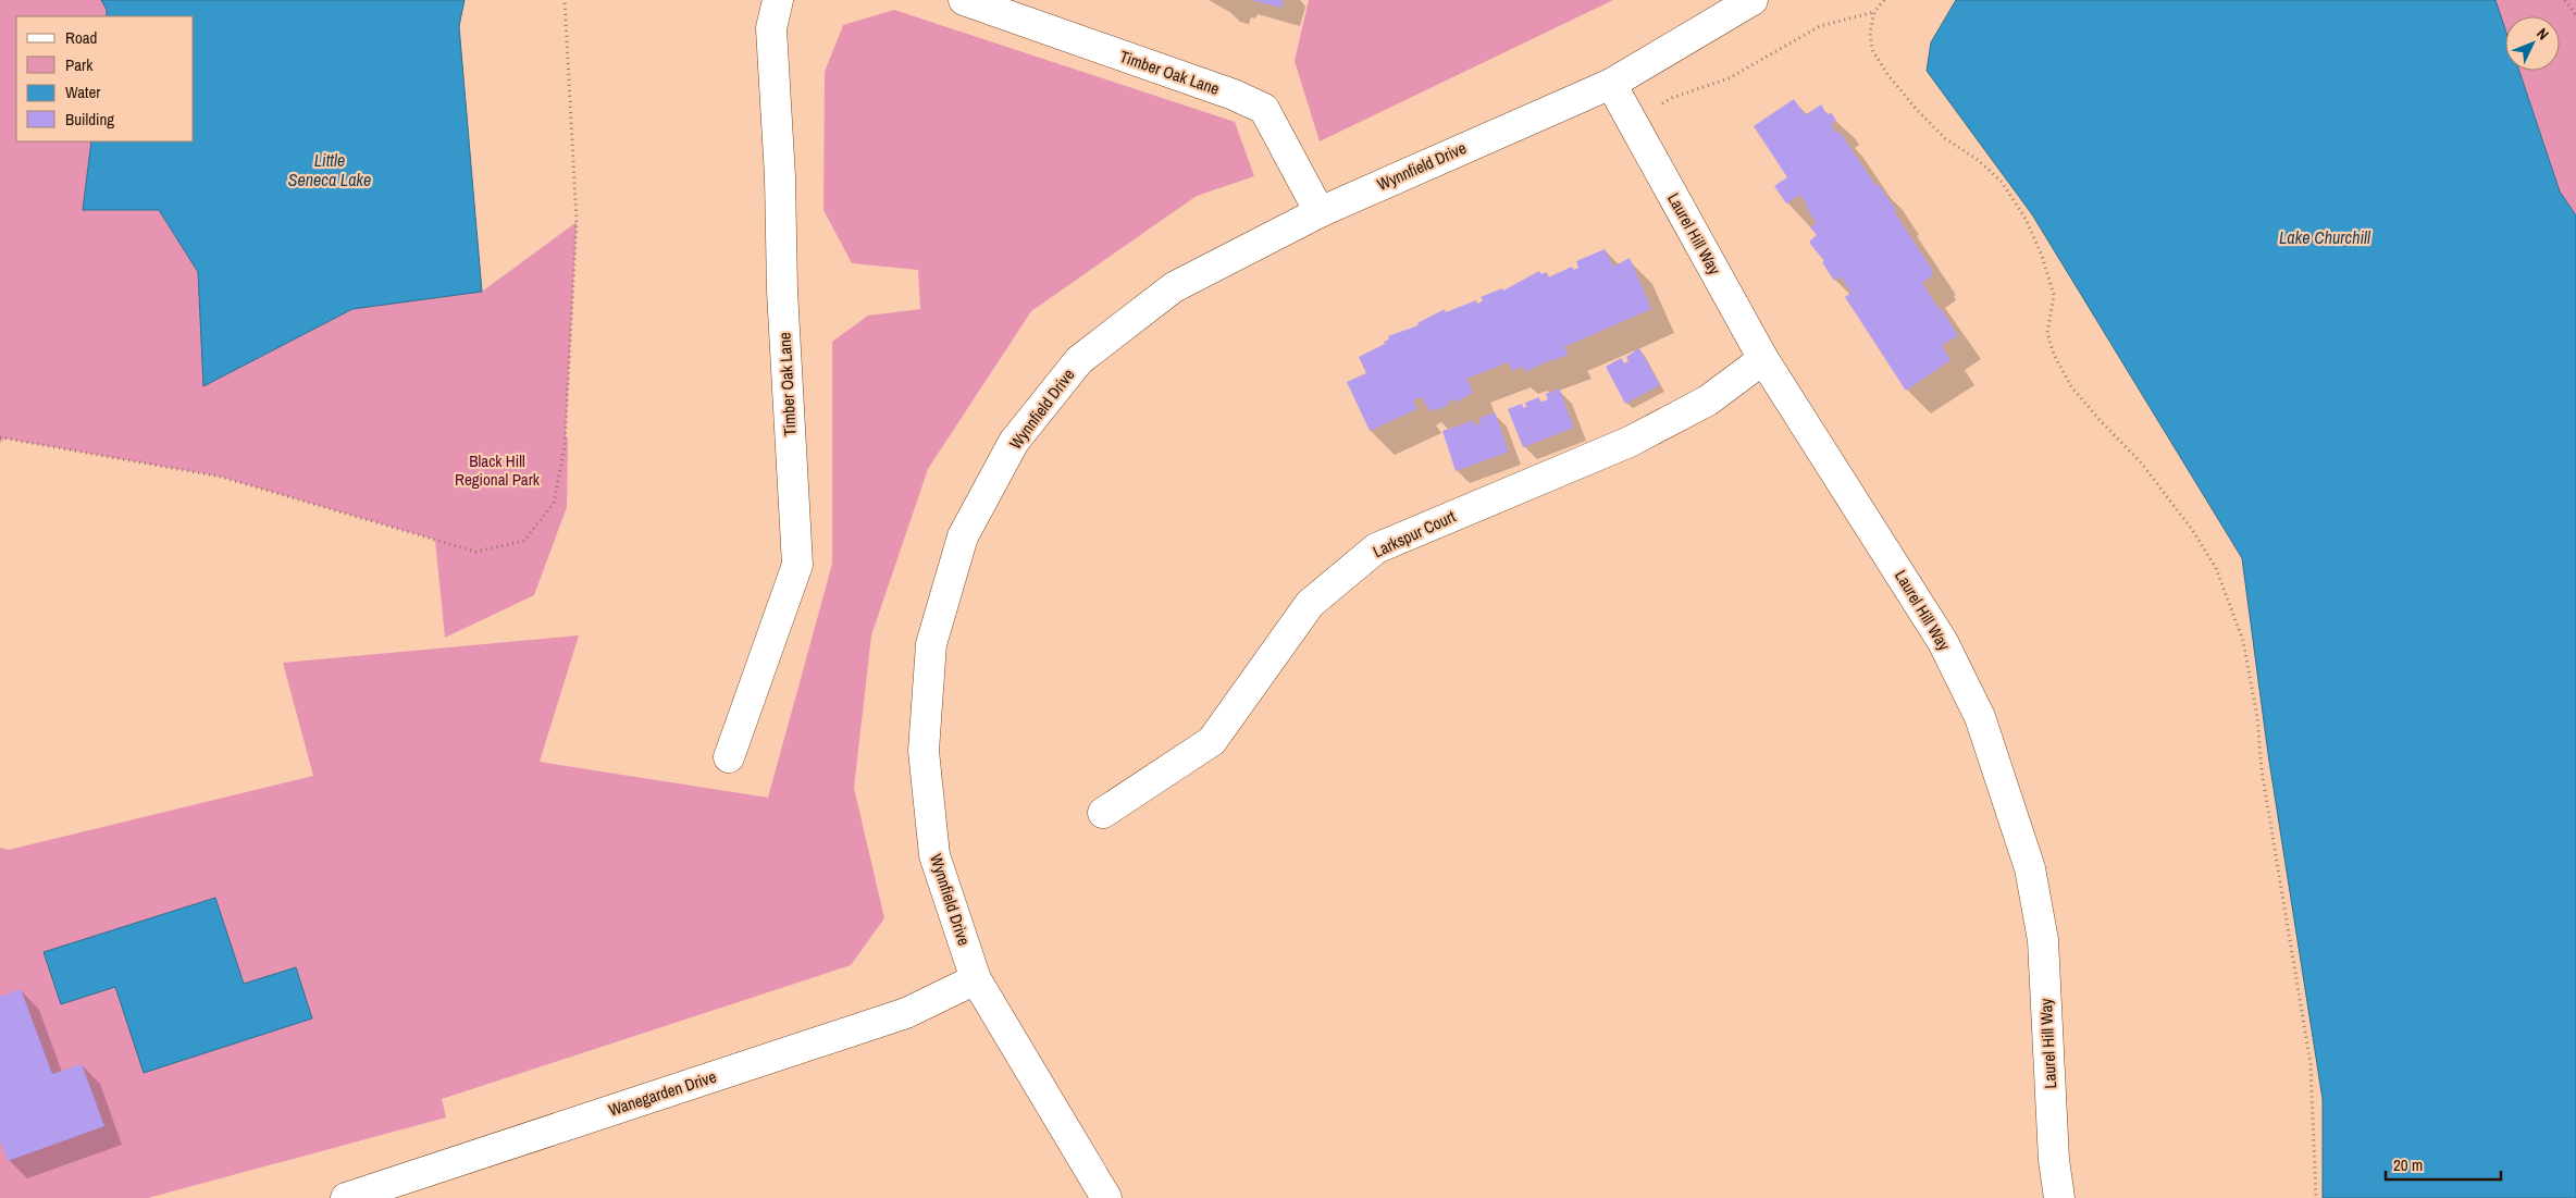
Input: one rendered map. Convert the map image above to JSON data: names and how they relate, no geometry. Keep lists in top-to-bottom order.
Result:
{
  "streets": {
    "street": [
      "Timber Oak Lane",
      "Wynnfield Drive",
      "Laurel Hill Way",
      "Larkspur Court",
      "Wanegarden Drive"
    ]
  },
  "crossings": [
    ["Timber Oak Lane", "Wynnfield Drive"],
    ["Wynnfield Drive", "Laurel Hill Way"],
    ["Wynnfield Drive", "Wanegarden Drive"],
    ["Laurel Hill Way", "Larkspur Court"]
  ],
  "water": ["Little Seneca Lake", "Lake Churchill"],
  "parks": ["Black Hill Regional Park"],
  "legend": [
    "Road",
    "Park",
    "Water",
    "Building"
  ],
  "scale_bar": "20 m",
  "north": "top right"
}
